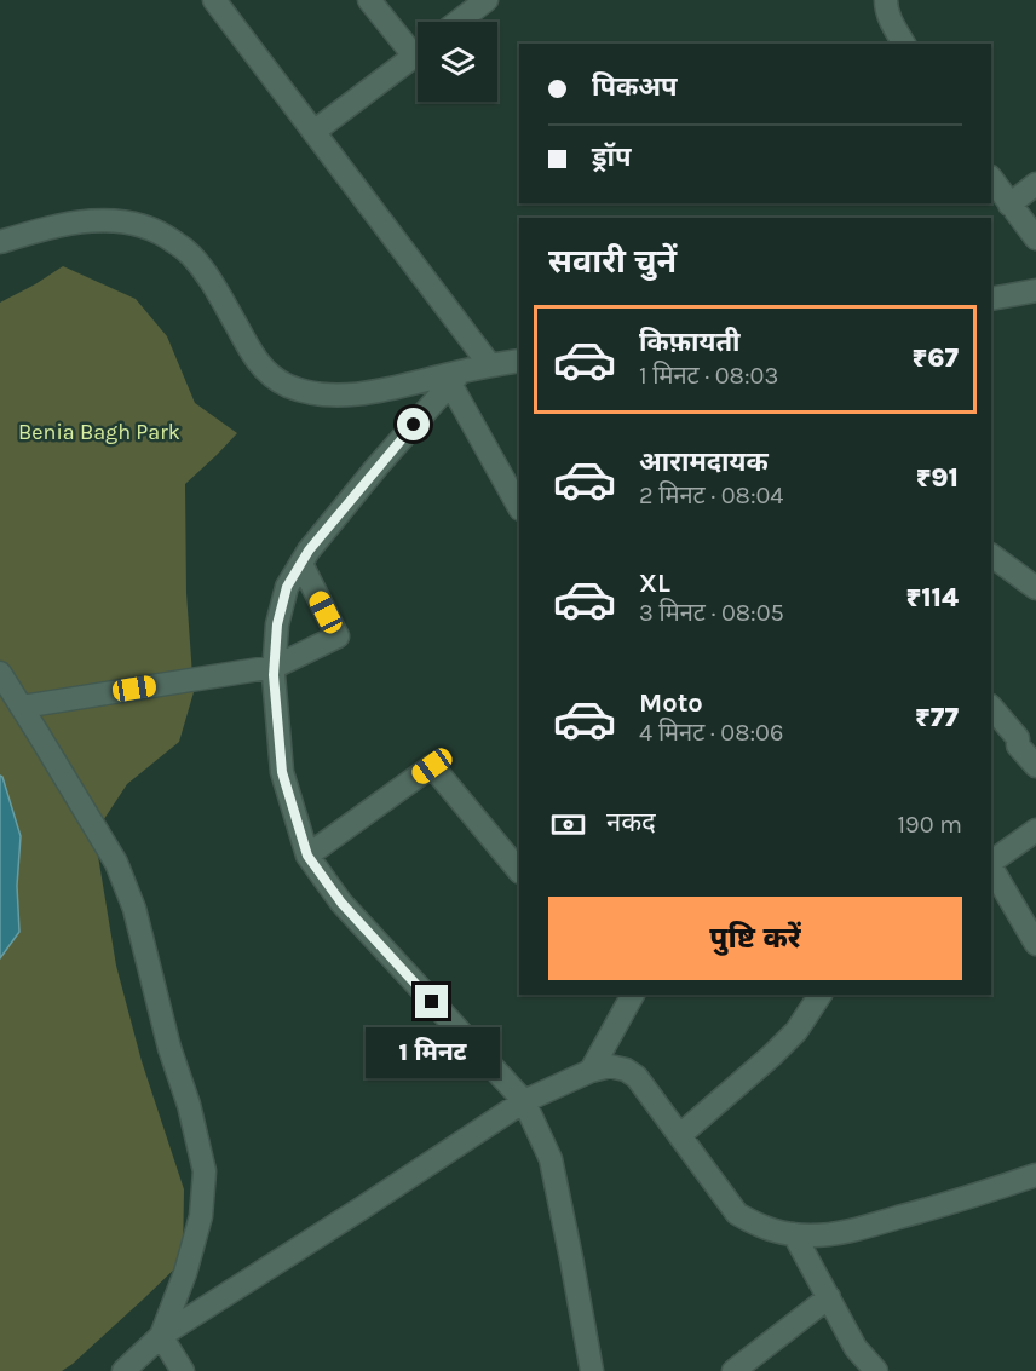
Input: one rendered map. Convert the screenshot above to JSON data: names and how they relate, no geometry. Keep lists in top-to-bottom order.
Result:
{
  "parks": ["Benia Bagh Park"],
  "page": {
    "banner": ["पिकअप", "ड्रॉप"],
    "heading": "सवारी चुनें",
    "list": [
      {
        "name": "किफ़ायती",
        "note": "1 मिनट · 08:03",
        "value": "₹67"
      },
      {
        "name": "आरामदायक",
        "note": "2 मिनट · 08:04",
        "value": "₹91"
      },
      {
        "name": "XL",
        "note": "3 मिनट · 08:05",
        "value": "₹114"
      },
      {
        "name": "Moto",
        "note": "4 मिनट · 08:06",
        "value": "₹77"
      }
    ],
    "pay": ["नकद", "190 m"],
    "buttons": "पुष्टि करें",
    "bubble": "1 मिनट"
  }
}
